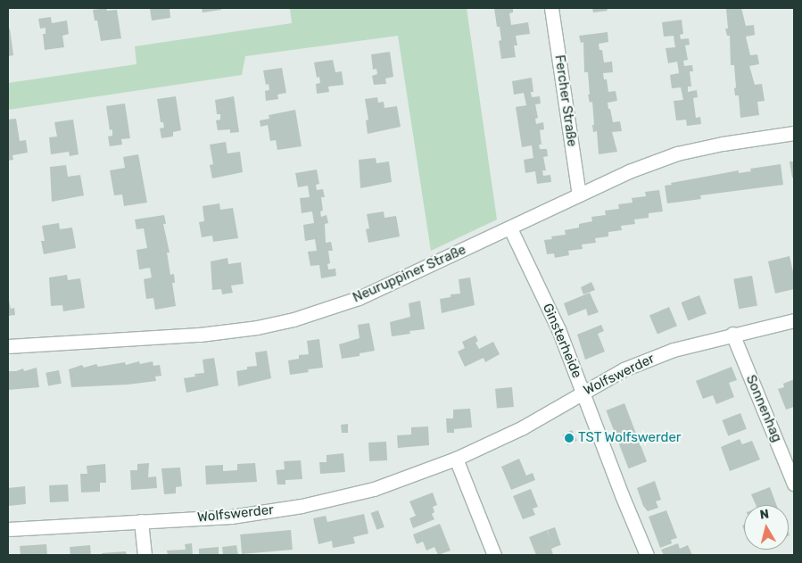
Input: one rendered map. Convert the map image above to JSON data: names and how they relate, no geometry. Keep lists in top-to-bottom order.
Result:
{
  "streets": {
    "street": [
      "Fercher Straße",
      "Neuruppiner Straße",
      "Ginsterheide",
      "Wolfswerder",
      "Sonnenhag"
    ]
  },
  "crossings": [
    ["Fercher Straße", "Neuruppiner Straße"],
    ["Neuruppiner Straße", "Ginsterheide"],
    ["Ginsterheide", "Wolfswerder"],
    ["Wolfswerder", "Sonnenhag"]
  ],
  "places": ["TST Wolfswerder"],
  "north": "top"
}
